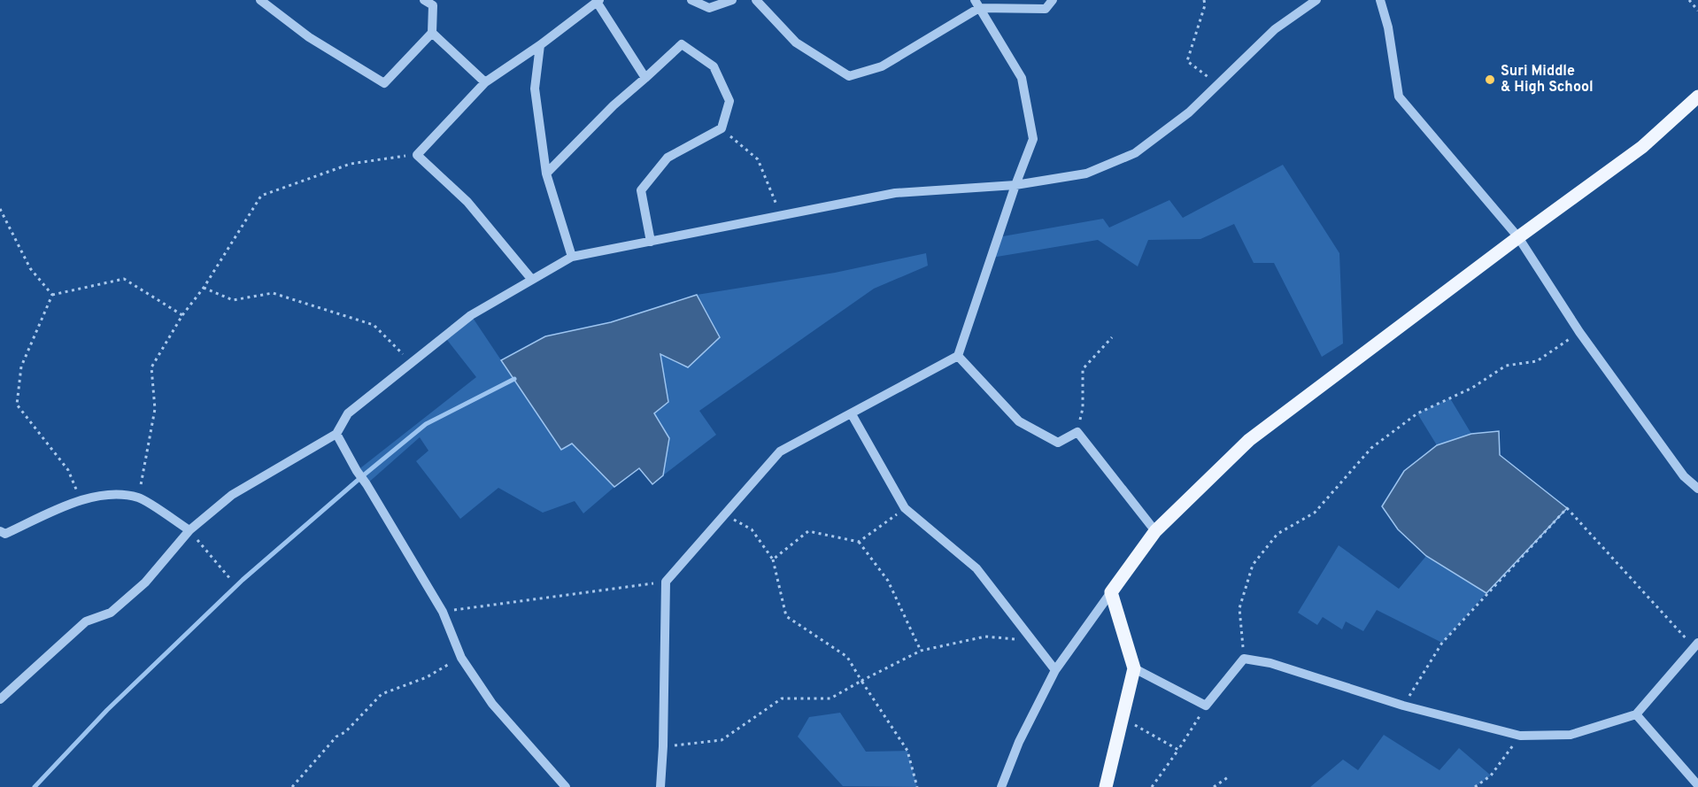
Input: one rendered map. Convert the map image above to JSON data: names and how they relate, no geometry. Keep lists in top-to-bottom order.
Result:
{
  "places": ["Suri Middle & High School"]
}
